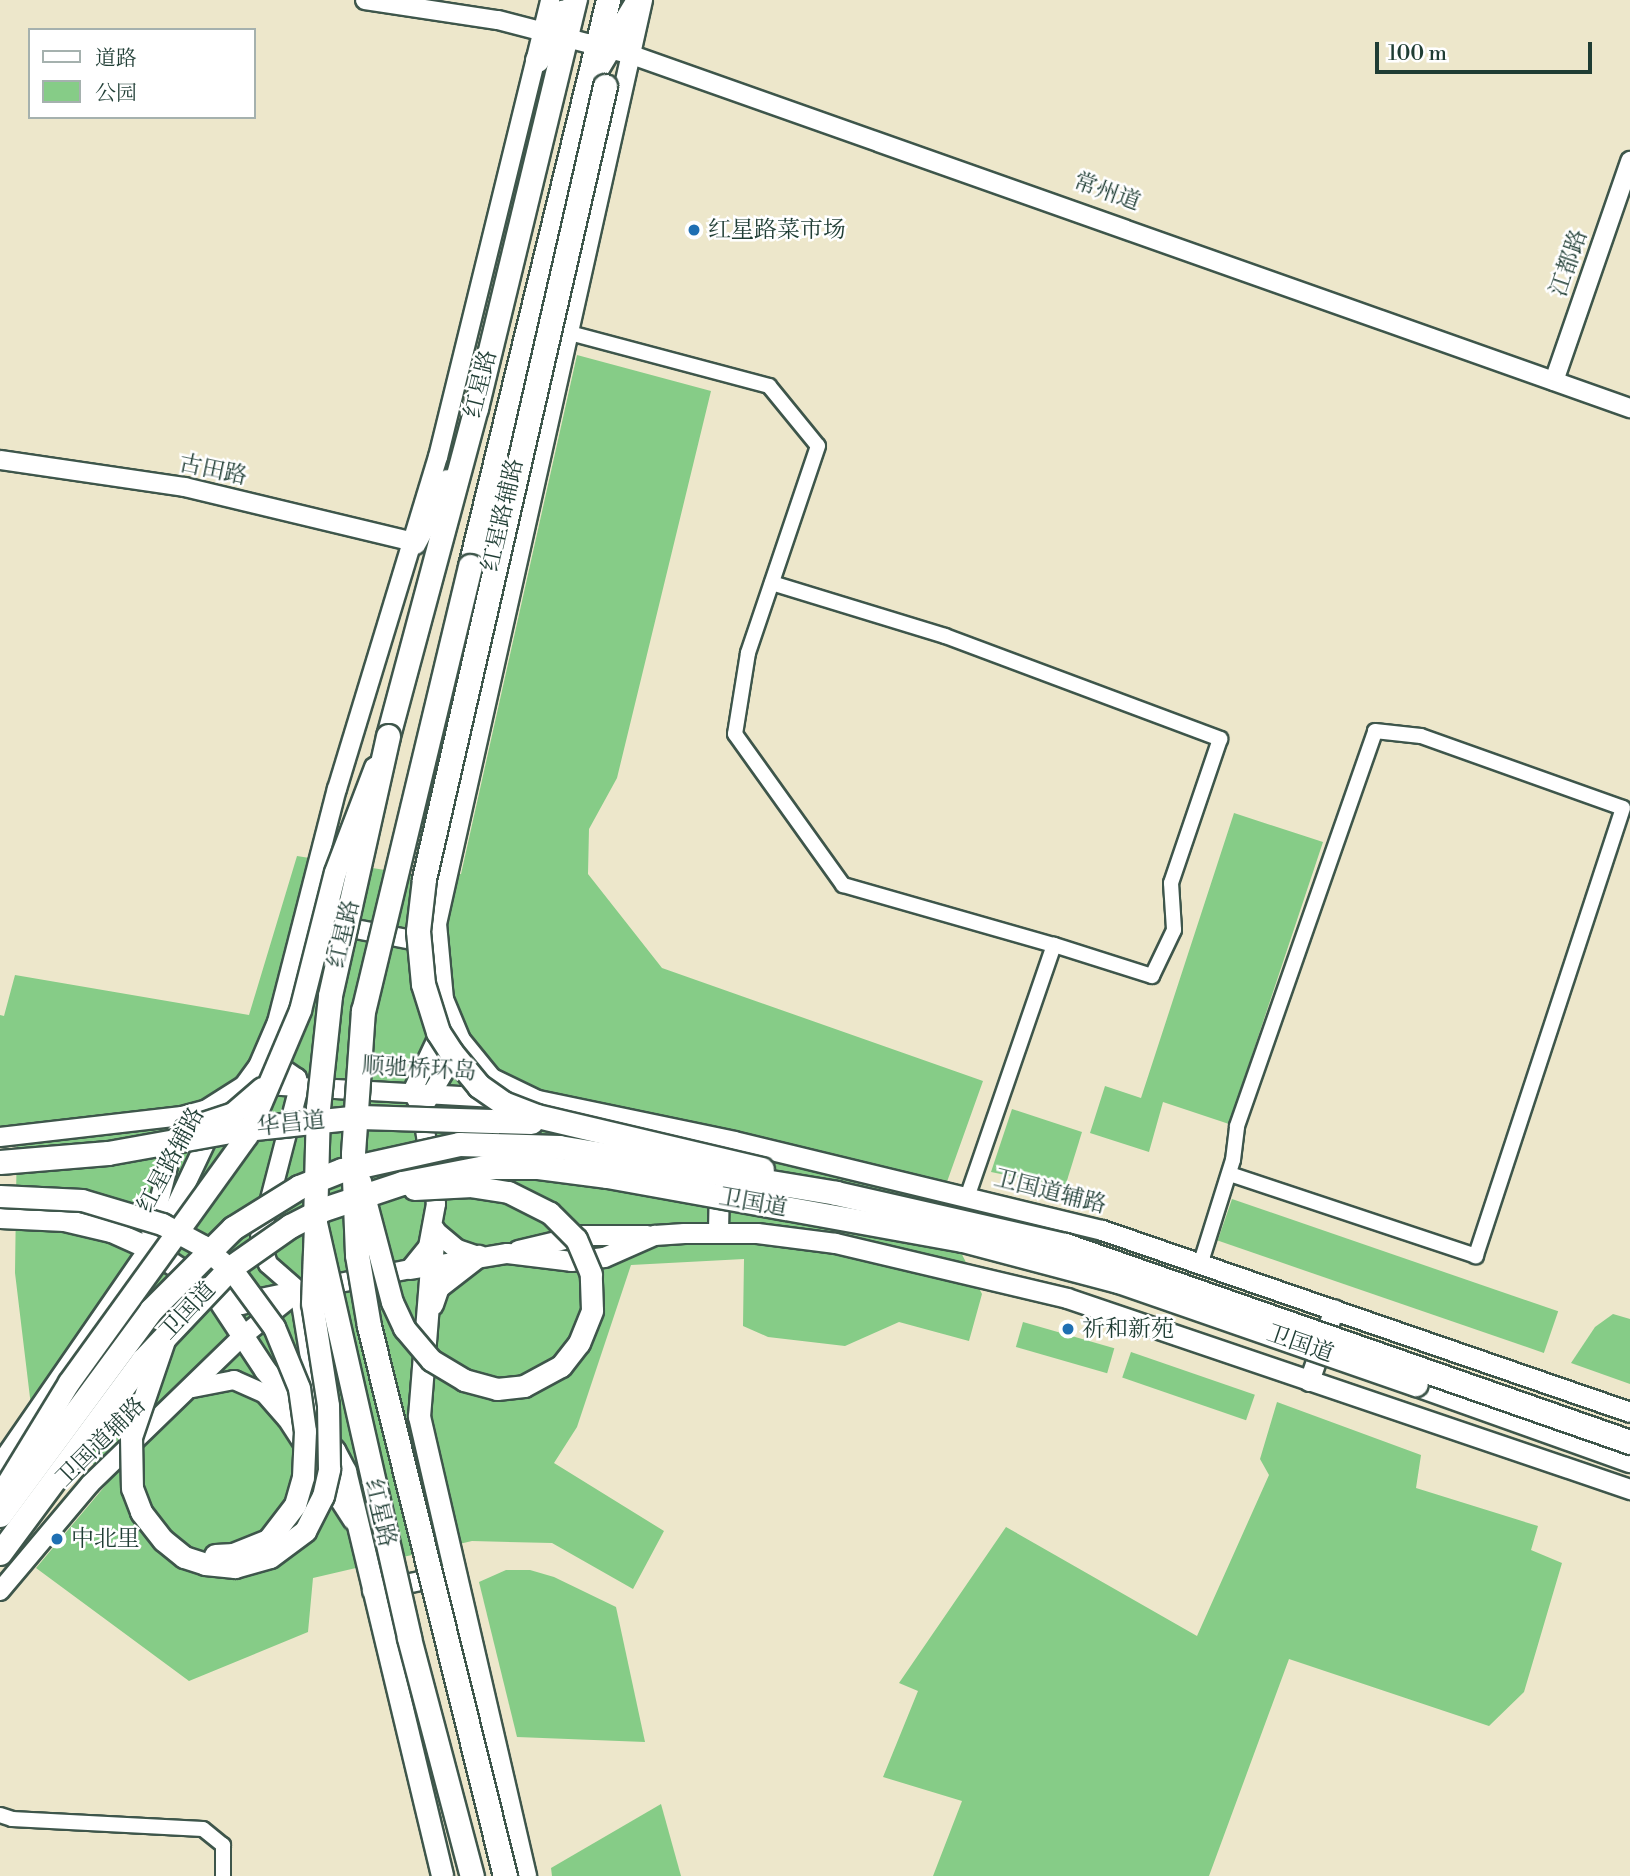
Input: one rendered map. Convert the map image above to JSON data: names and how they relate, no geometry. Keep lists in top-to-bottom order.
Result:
{
  "streets": {
    "highway": ["红星路", "华昌道", "卫国道"],
    "main road": ["卫国道辅路"],
    "street": [
      "常州道",
      "江都路",
      "古田路",
      "红星路辅路",
      "顺驰桥环岛"
    ]
  },
  "crossings": [
    ["常州道", "江都路"],
    ["常州道", "红星路"],
    ["常州道", "红星路辅路"],
    ["古田路", "红星路辅路"],
    ["红星路辅路", "顺驰桥环岛"],
    ["红星路辅路", "华昌道"],
    ["红星路辅路", "卫国道辅路"],
    ["顺驰桥环岛", "华昌道"],
    ["顺驰桥环岛", "卫国道辅路"],
    ["华昌道", "卫国道"]
  ],
  "places": ["红星路菜市场", "祈和新苑", "中北里"],
  "legend": ["道路", "公园"],
  "scale_bar": "100 m"
}
